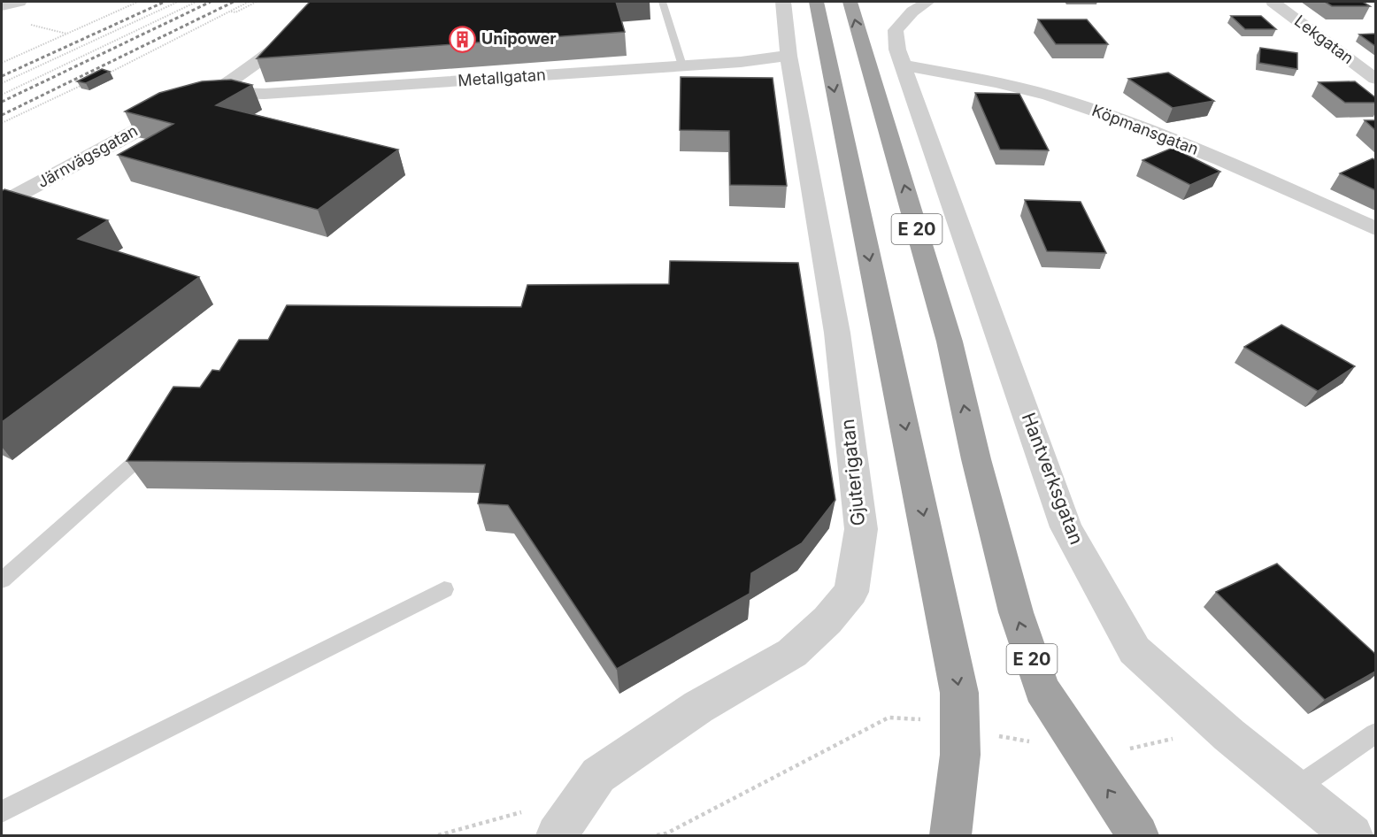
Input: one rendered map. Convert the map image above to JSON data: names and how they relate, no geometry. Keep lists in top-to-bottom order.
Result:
{
  "streets": {
    "highway": ["E 20"],
    "street": [
      "Lekgatan",
      "Metallgatan",
      "Köpmansgatan",
      "Järnvägsgatan",
      "Gjuterigatan",
      "Hantverksgatan"
    ]
  },
  "crossings": [
    ["Metallgatan", "Järnvägsgatan"],
    ["Metallgatan", "Gjuterigatan"],
    ["Köpmansgatan", "Hantverksgatan"]
  ],
  "places": {
    "building": ["Unipower"]
  }
}
